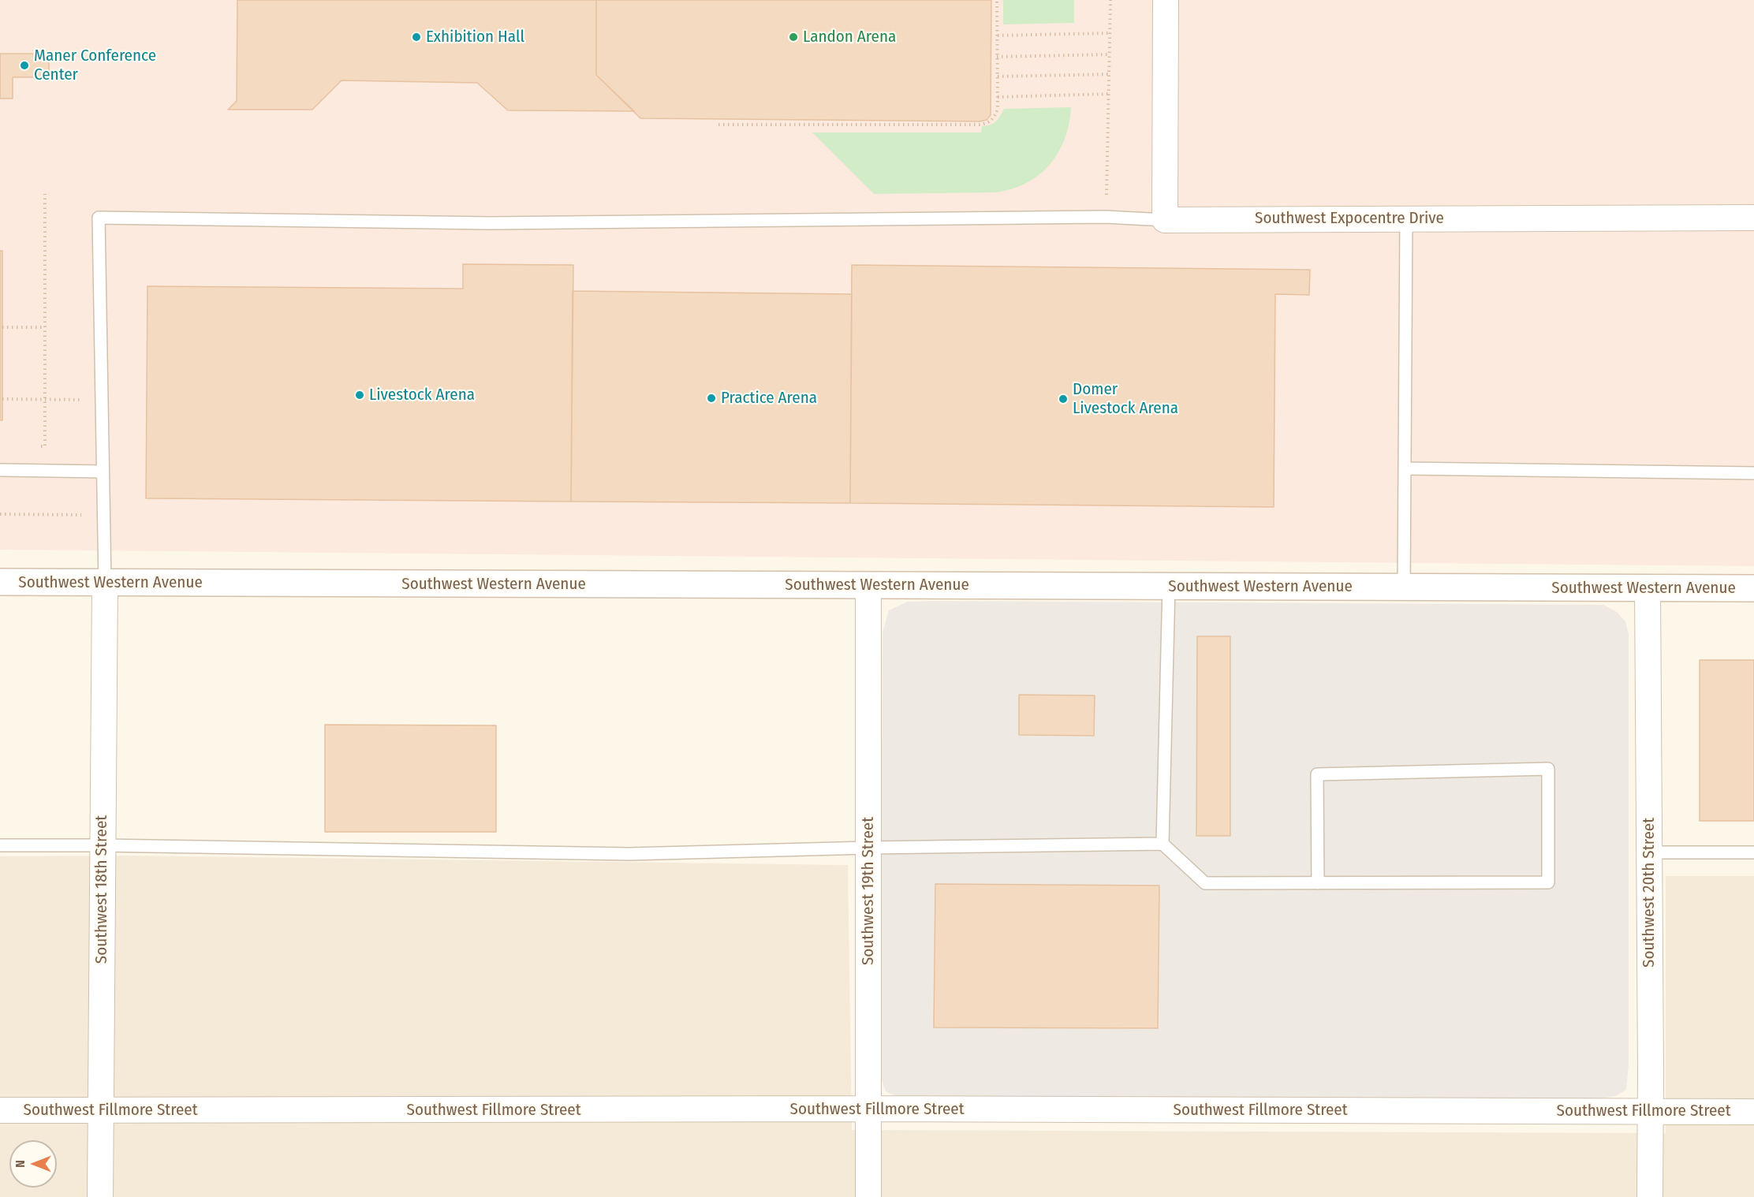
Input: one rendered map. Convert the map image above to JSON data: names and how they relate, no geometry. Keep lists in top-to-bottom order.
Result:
{
  "streets": {
    "street": [
      "Southwest Expocentre Drive",
      "Southwest Western Avenue",
      "Southwest 18th Street",
      "Southwest 19th Street",
      "Southwest 20th Street",
      "Southwest Fillmore Street"
    ]
  },
  "crossings": [
    ["Southwest Western Avenue", "Southwest 18th Street"],
    ["Southwest Western Avenue", "Southwest 19th Street"],
    ["Southwest Western Avenue", "Southwest 20th Street"],
    ["Southwest 18th Street", "Southwest Fillmore Street"],
    ["Southwest 19th Street", "Southwest Fillmore Street"],
    ["Southwest 20th Street", "Southwest Fillmore Street"]
  ],
  "places": [
    "Exhibition Hall",
    "Landon Arena",
    "Maner Conference Center",
    "Livestock Arena",
    "Practice Arena",
    "Domer Livestock Arena"
  ],
  "north": "left"
}
